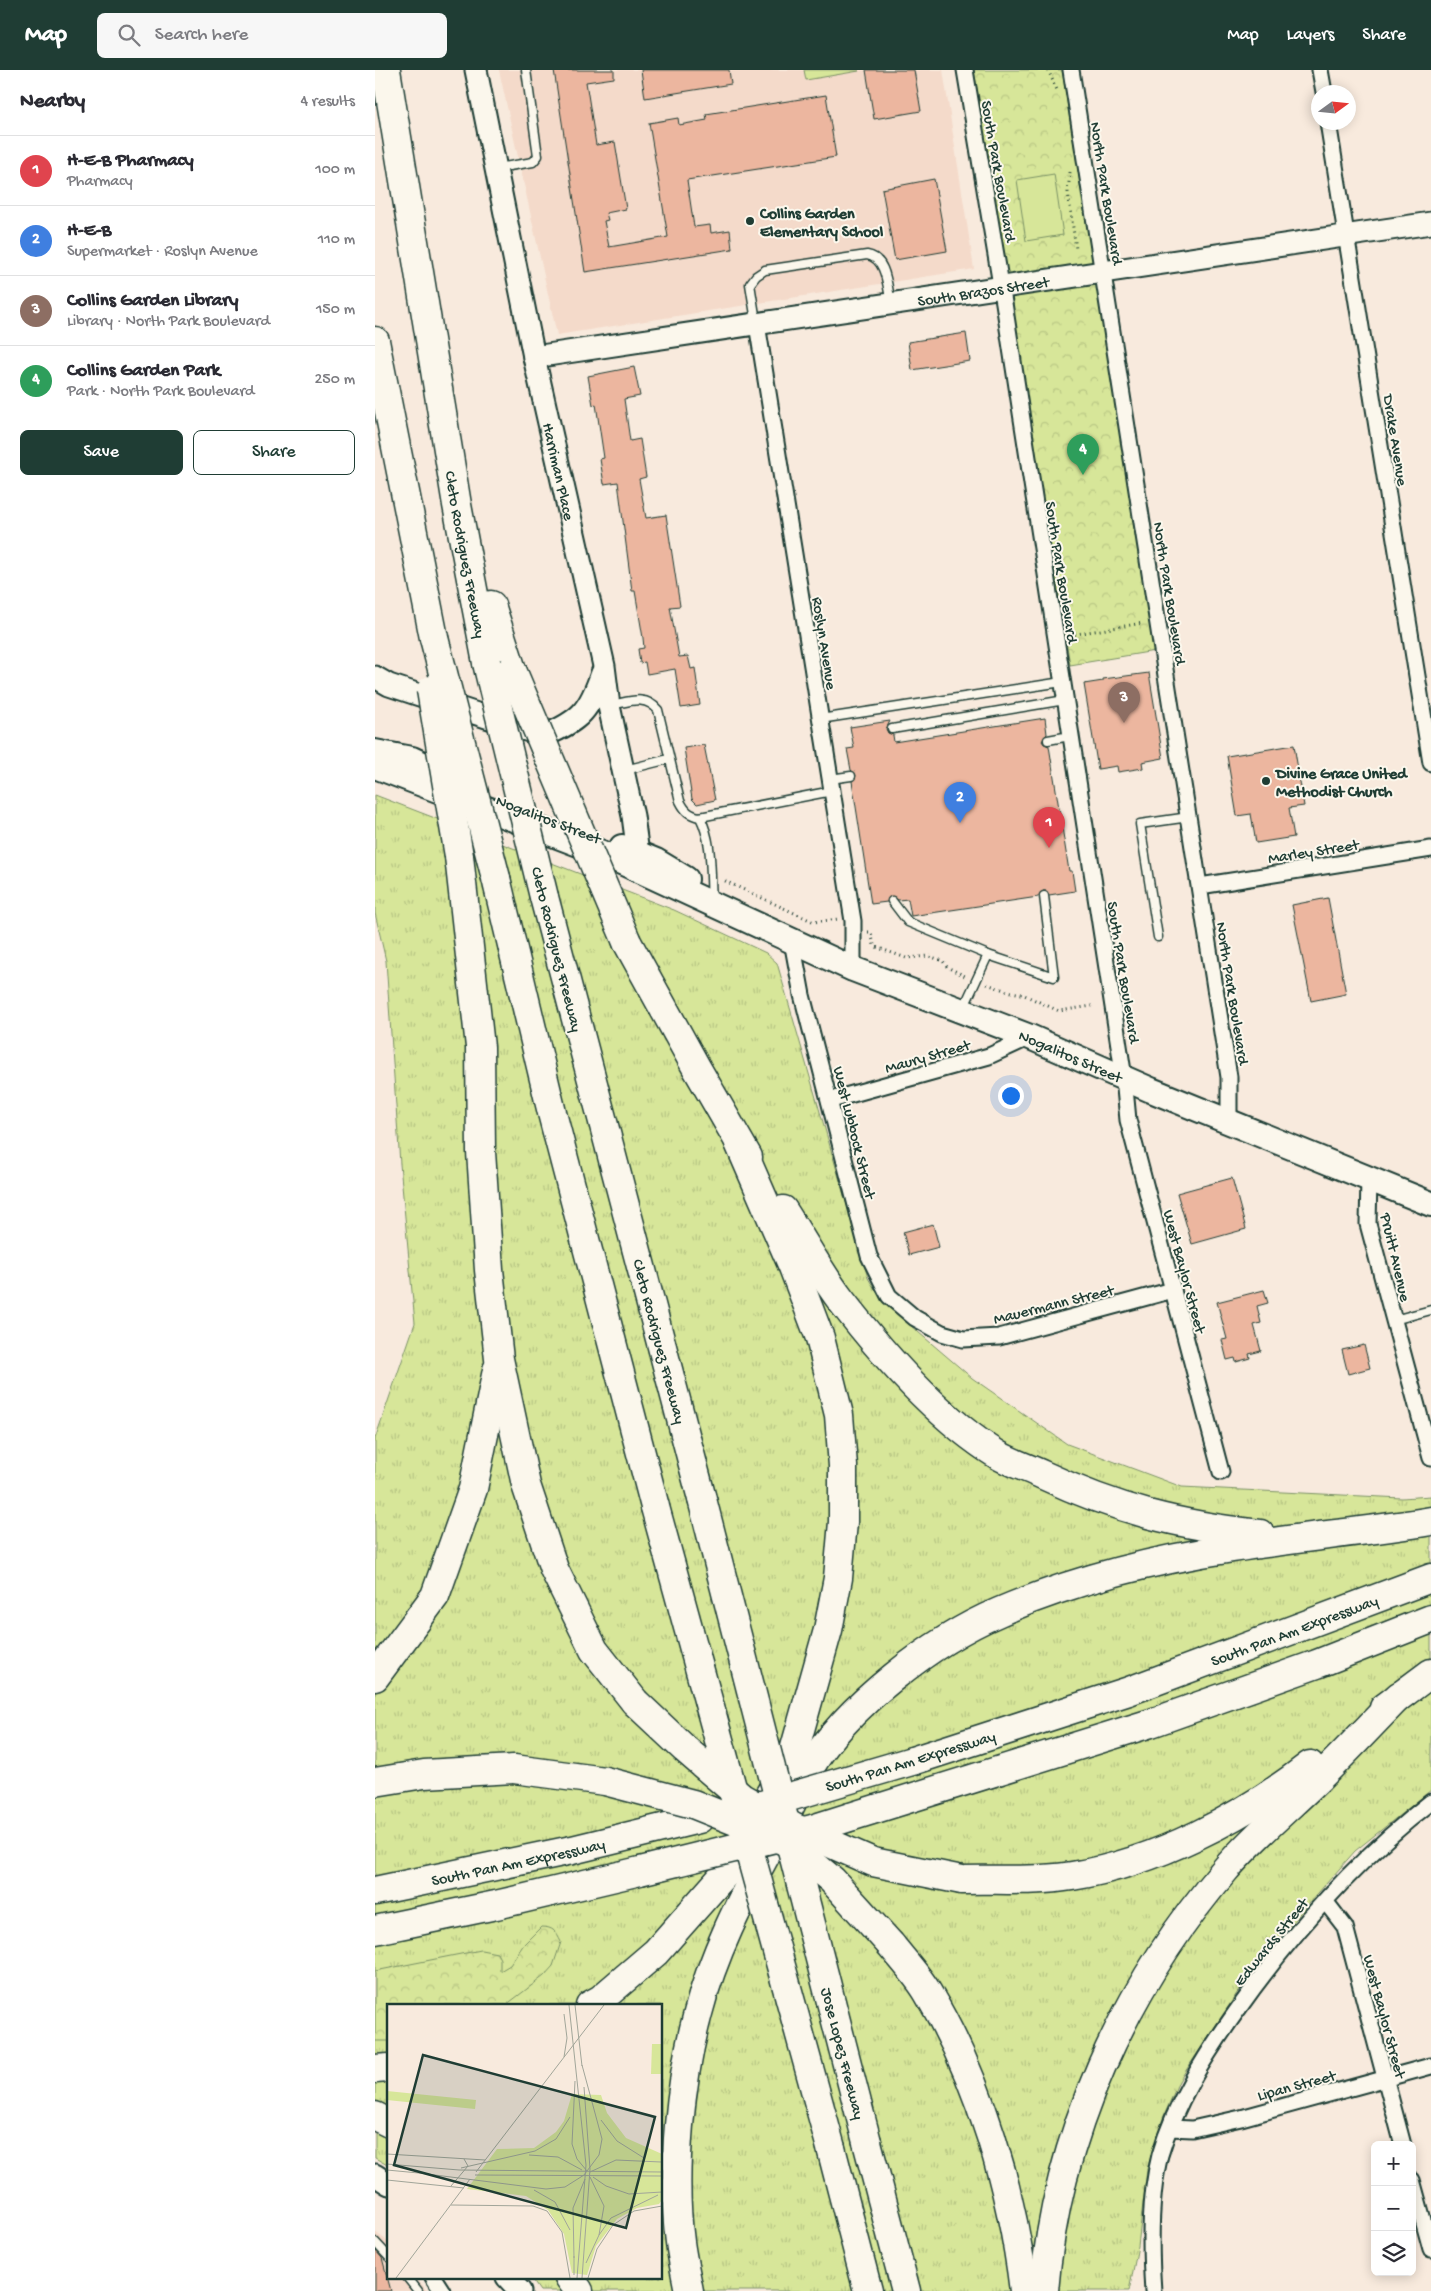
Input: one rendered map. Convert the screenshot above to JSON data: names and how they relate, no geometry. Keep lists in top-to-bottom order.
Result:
{
  "streets": {
    "highway": ["Cleto Rodriguez Freeway", "South Pan Am Expressway", "Jose Lopez Freeway"],
    "main road": ["South Brazos Street", "Harriman Place", "Nogalitos Street"],
    "street": [
      "South Park Boulevard",
      "North Park Boulevard",
      "Drake Avenue",
      "Roslyn Avenue",
      "Marley Street",
      "Maury Street",
      "West Lubbock Street",
      "Pruitt Avenue",
      "West Baylor Street",
      "Mauermann Street",
      "Edwards Street",
      "Lipan Street"
    ]
  },
  "crossings": [
    ["South Park Boulevard", "South Brazos Street"],
    ["South Park Boulevard", "Nogalitos Street"],
    ["South Park Boulevard", "West Baylor Street"],
    ["North Park Boulevard", "South Brazos Street"],
    ["North Park Boulevard", "Nogalitos Street"],
    ["North Park Boulevard", "Marley Street"],
    ["South Brazos Street", "Drake Avenue"],
    ["South Brazos Street", "Harriman Place"],
    ["South Brazos Street", "Roslyn Avenue"],
    ["Harriman Place", "Nogalitos Street"],
    ["Cleto Rodriguez Freeway", "Jose Lopez Freeway"],
    ["Roslyn Avenue", "Nogalitos Street"],
    ["Nogalitos Street", "Maury Street"],
    ["Nogalitos Street", "West Lubbock Street"],
    ["Nogalitos Street", "Pruitt Avenue"],
    ["Nogalitos Street", "West Baylor Street"],
    ["Maury Street", "West Lubbock Street"],
    ["West Lubbock Street", "Mauermann Street"],
    ["West Baylor Street", "Mauermann Street"],
    ["West Baylor Street", "Edwards Street"],
    ["West Baylor Street", "Lipan Street"],
    ["Edwards Street", "Lipan Street"]
  ],
  "places": ["Collins Garden Elementary School", "Divine Grace United Methodist Church"],
  "north": "right",
  "page": {
    "header": "Map",
    "search": "Search here",
    "nav": ["Map", "Layers", "Share"],
    "heading": ["Nearby", "4 results"],
    "list": [
      {
        "mark": "1",
        "name": "H-E-B Pharmacy",
        "note": "Pharmacy",
        "value": "100 m"
      },
      {
        "mark": "2",
        "name": "H-E-B",
        "note": "Supermarket · Roslyn Avenue",
        "value": "110 m"
      },
      {
        "mark": "3",
        "name": "Collins Garden Library",
        "note": "Library · North Park Boulevard",
        "value": "150 m"
      },
      {
        "mark": "4",
        "name": "Collins Garden Park",
        "note": "Park · North Park Boulevard",
        "value": "250 m"
      }
    ],
    "buttons": ["Save", "Share"],
    "pins": [
      "4",
      "3",
      "2",
      "1"
    ],
    "map_buttons": ["+", "−"]
  }
}
